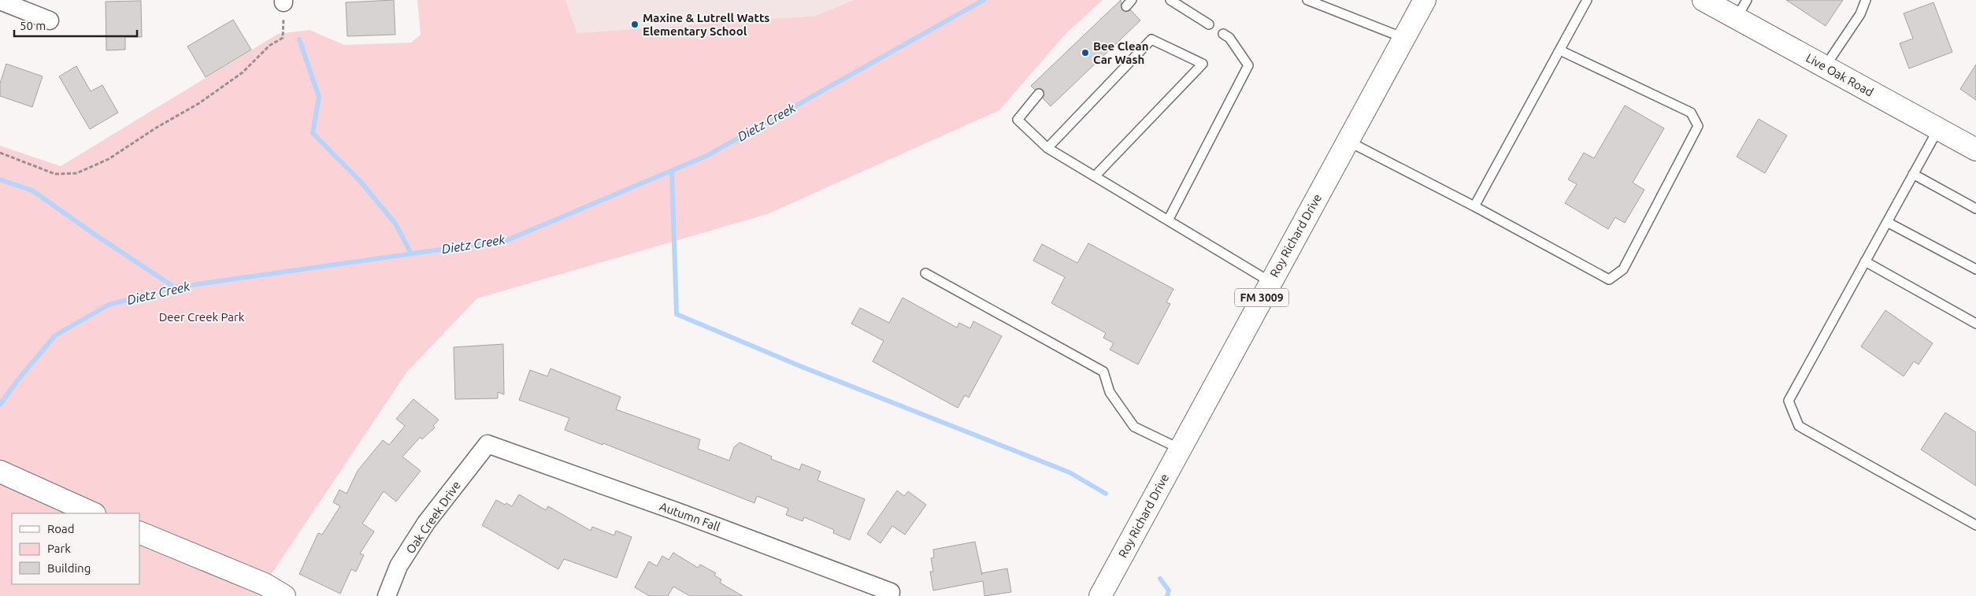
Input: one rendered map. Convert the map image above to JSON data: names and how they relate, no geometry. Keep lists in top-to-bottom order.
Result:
{
  "streets": {
    "main road": ["Live Oak Road", "Roy Richard Drive", "FM 3009"],
    "street": ["Autumn Fall", "Oak Creek Drive"]
  },
  "crossings": [
    ["Autumn Fall", "Oak Creek Drive"]
  ],
  "water": ["Dietz Creek"],
  "parks": ["Deer Creek Park"],
  "places": ["Maxine & Lutrell Watts Elementary School", "Bee Clean Car Wash"],
  "legend": ["Road", "Park", "Building"],
  "scale_bar": "50 m"
}
